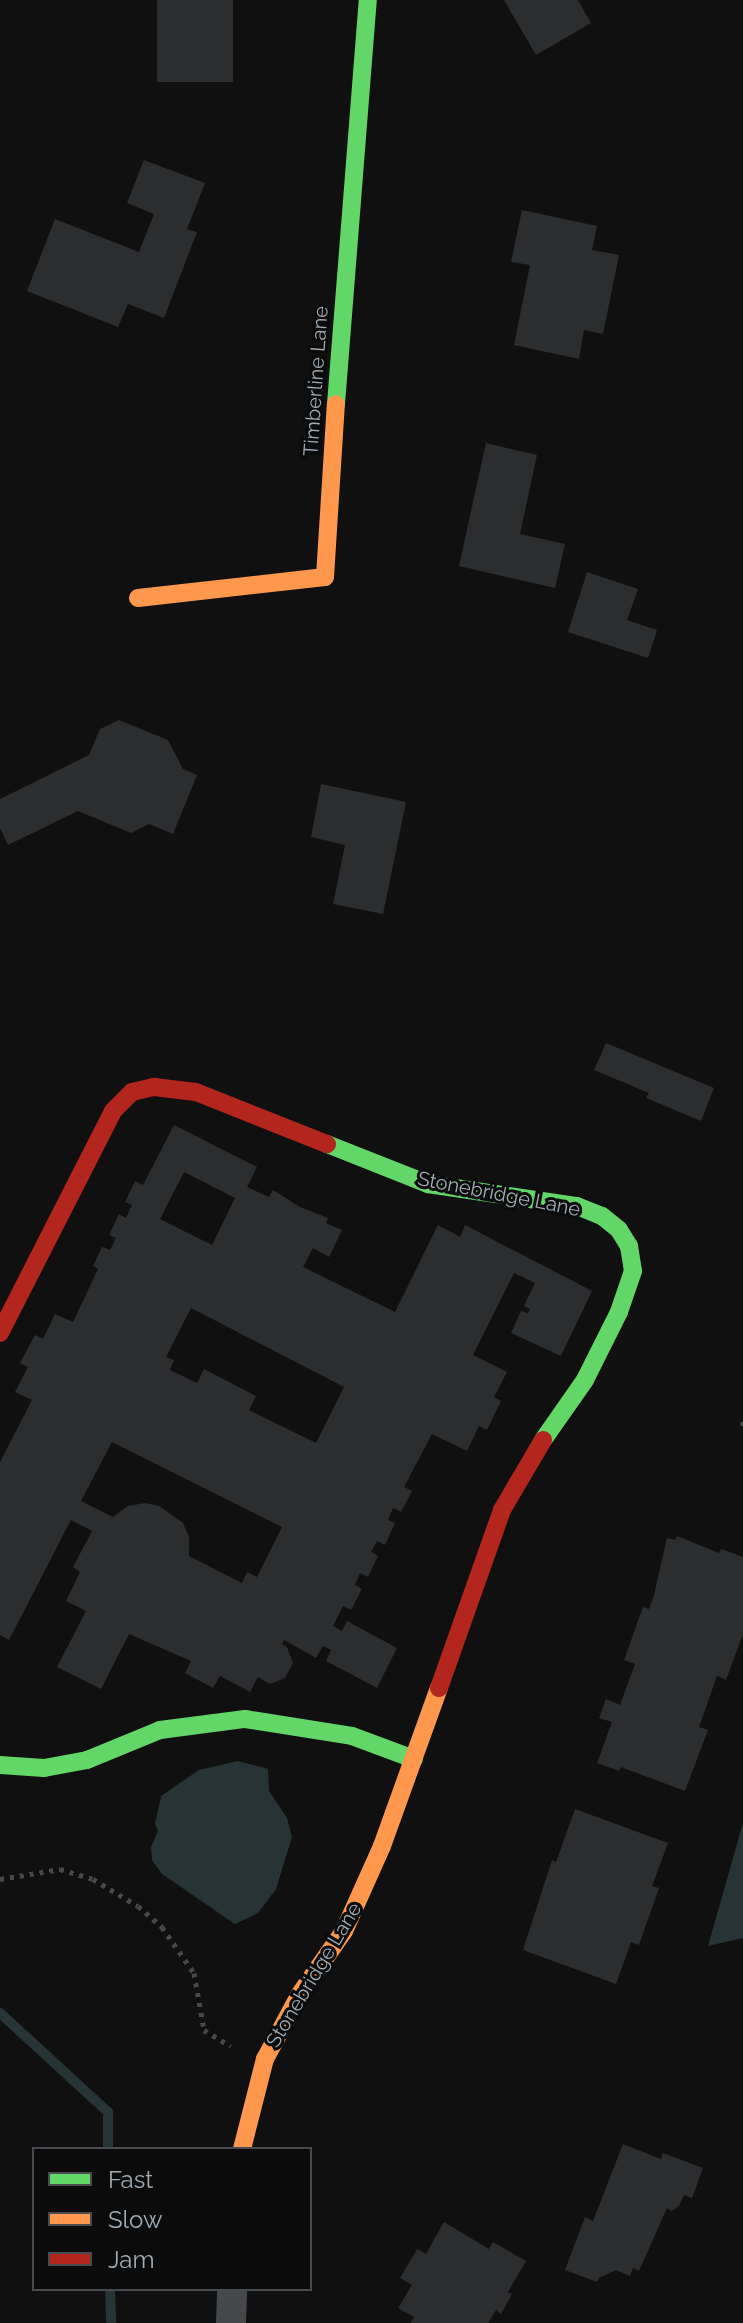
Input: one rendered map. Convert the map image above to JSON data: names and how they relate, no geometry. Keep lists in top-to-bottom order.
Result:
{
  "streets": {
    "street": ["Timberline Lane", "Stonebridge Lane"]
  },
  "legend": ["Fast", "Slow", "Jam"]
}
